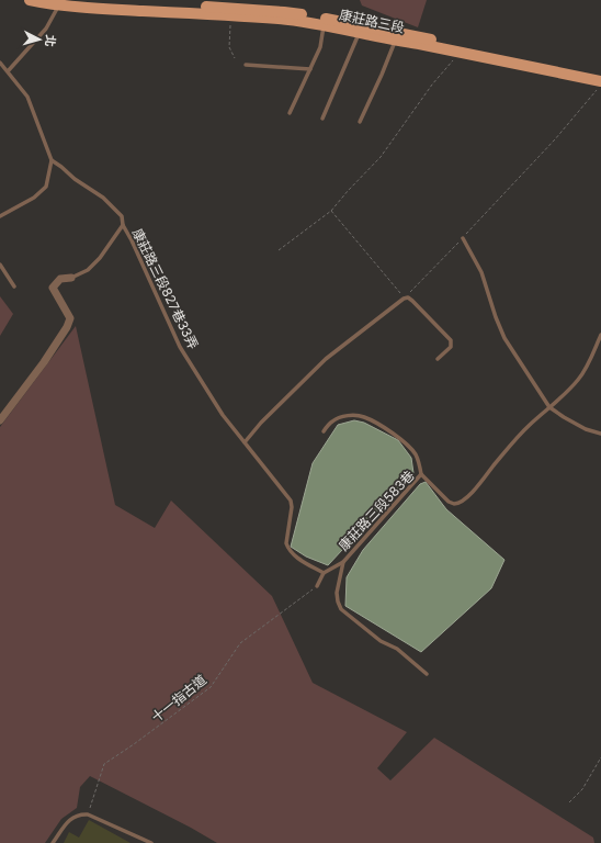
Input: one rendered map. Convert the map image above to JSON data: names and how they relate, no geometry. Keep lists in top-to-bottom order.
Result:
{
  "streets": {
    "main road": ["康莊路三段"],
    "lane": ["康莊路三段827巷33弄", "康莊路三段583巷"],
    "path": ["十一指古道"]
  },
  "north": "right"
}
